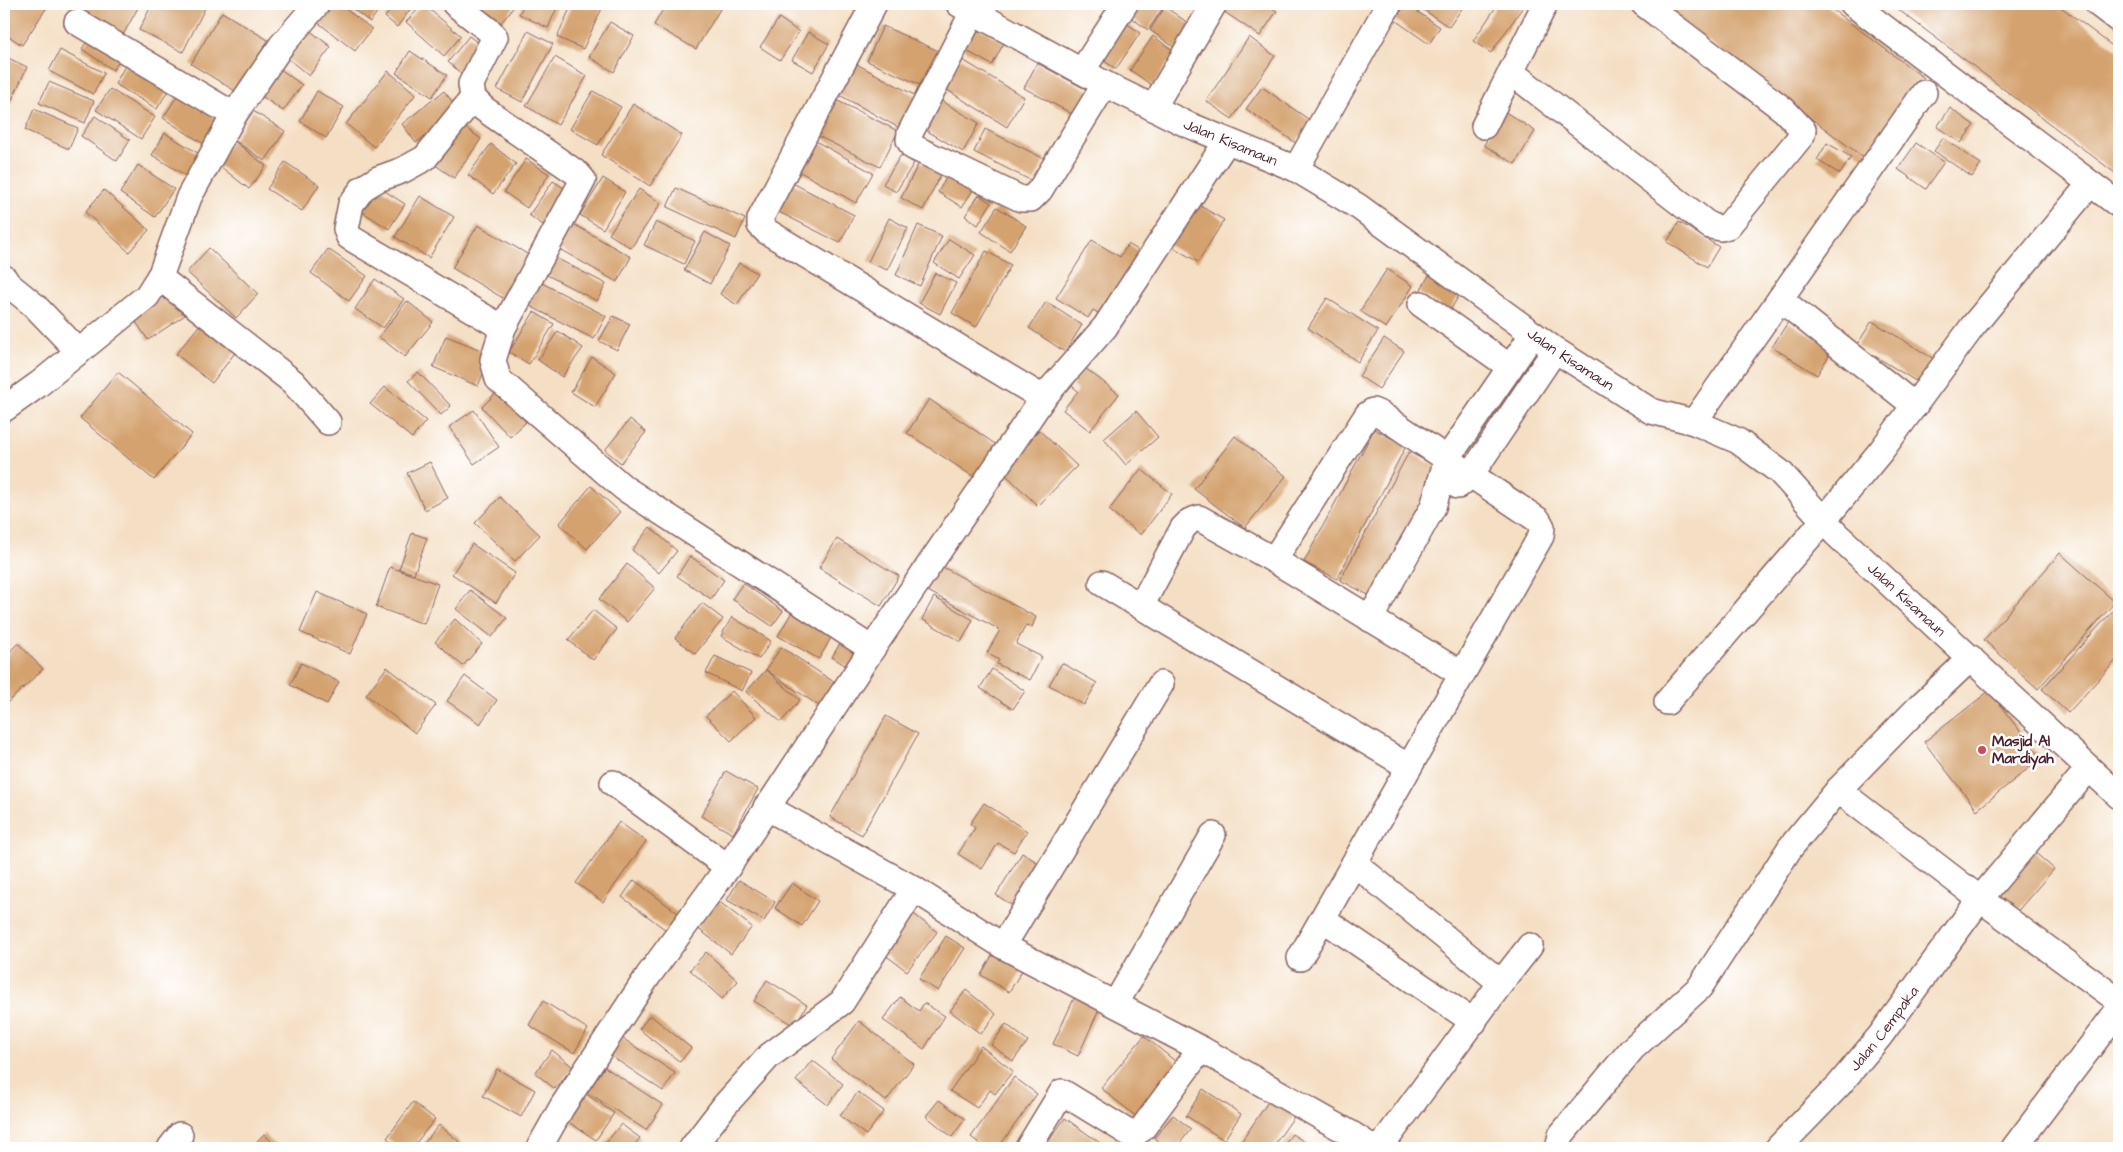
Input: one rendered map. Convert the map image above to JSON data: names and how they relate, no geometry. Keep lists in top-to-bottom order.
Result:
{
  "streets": {
    "street": ["Jalan Kisamaun", "Jalan Cempaka"]
  },
  "crossings": [
    ["Jalan Kisamaun", "Jalan Cempaka"]
  ],
  "places": ["Masjid Al Mardiyah"]
}
